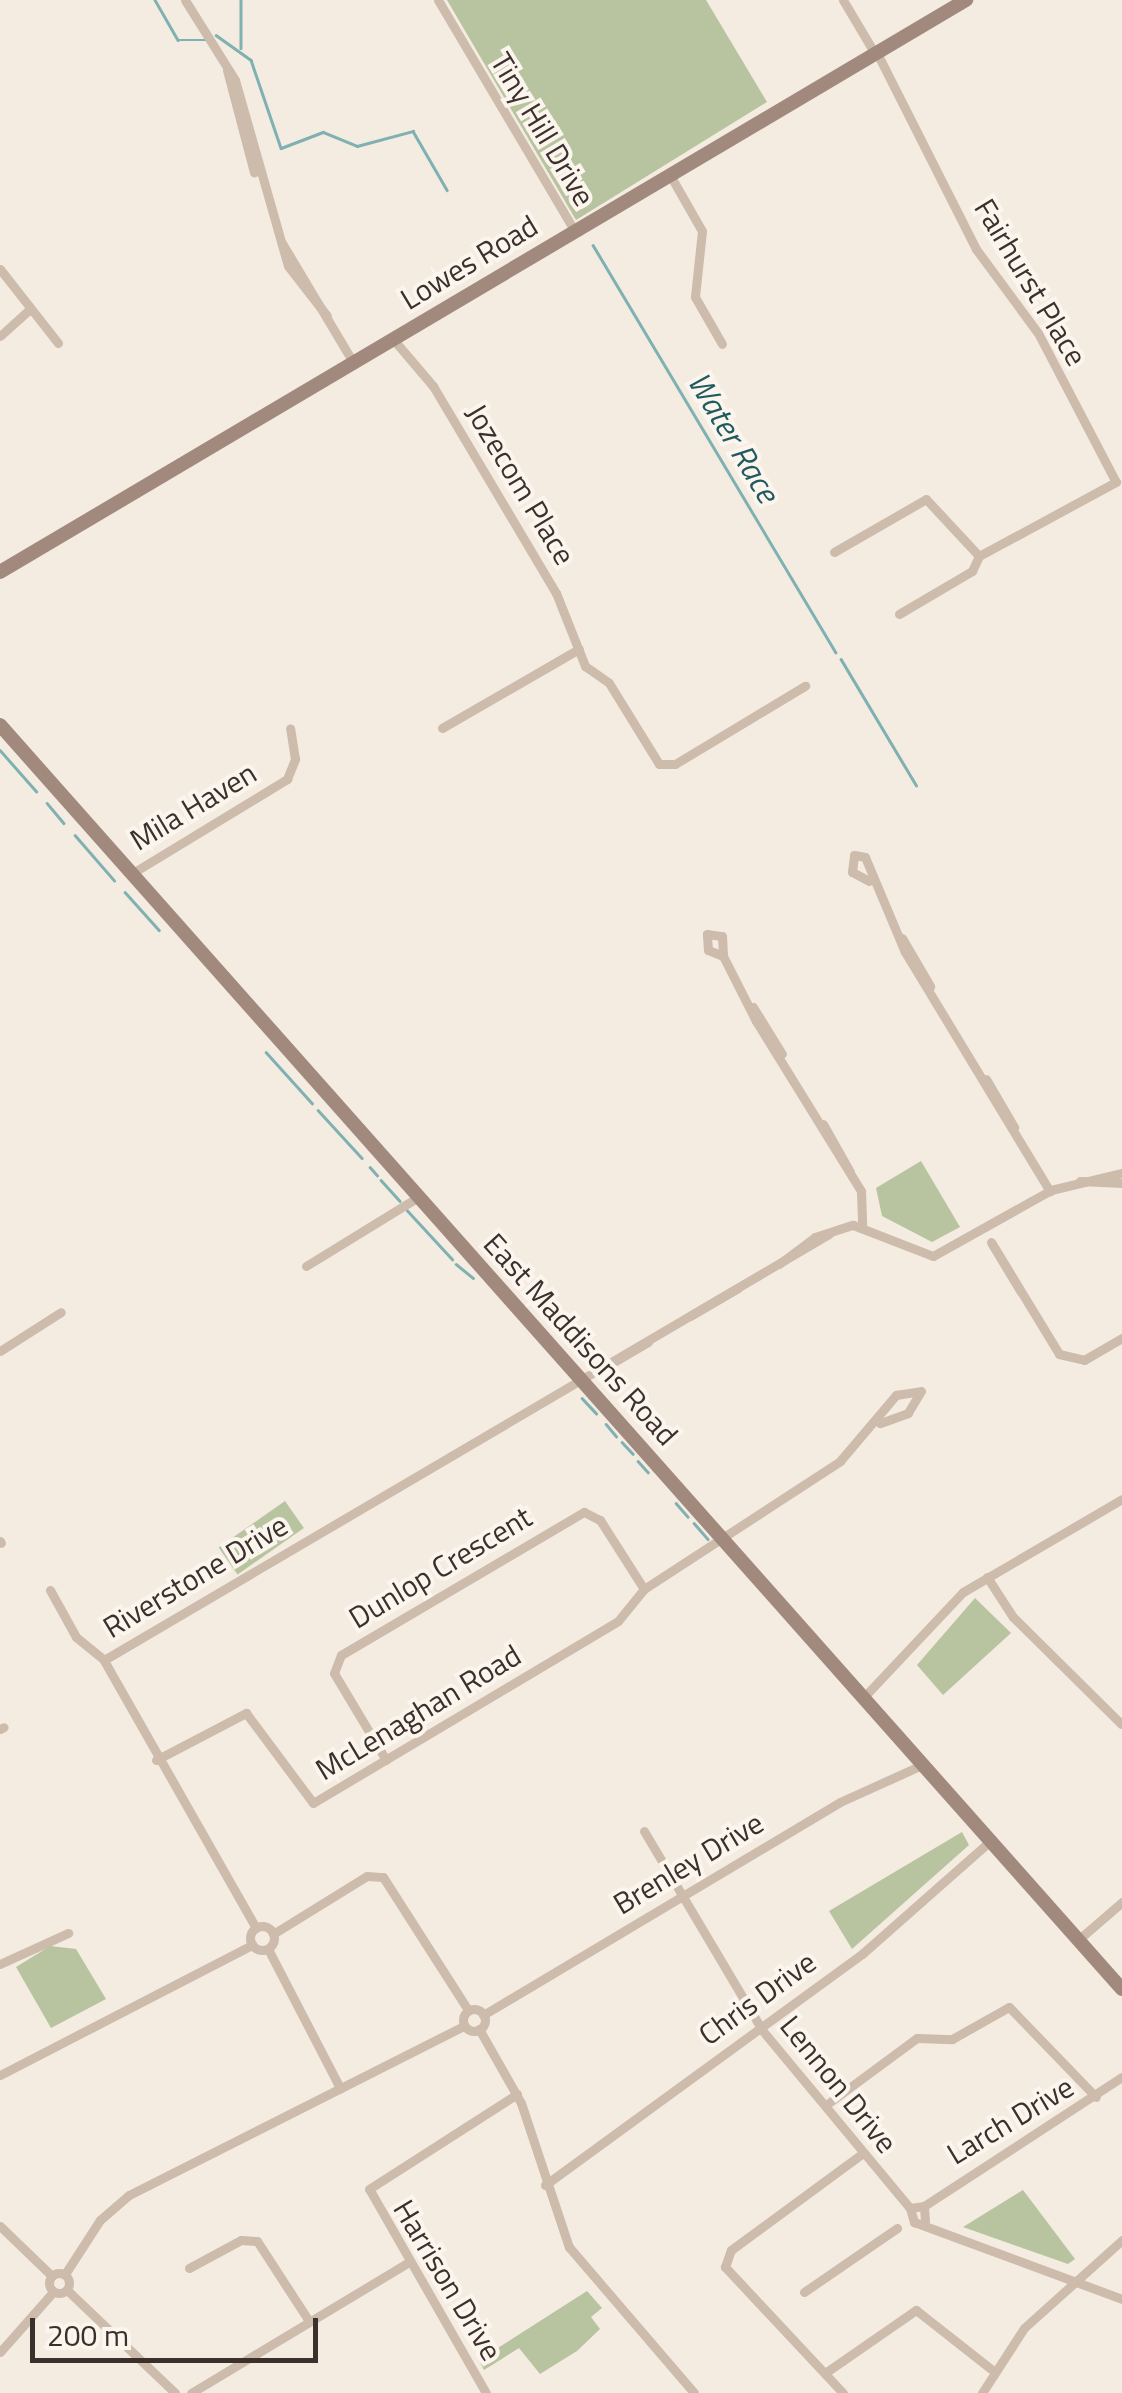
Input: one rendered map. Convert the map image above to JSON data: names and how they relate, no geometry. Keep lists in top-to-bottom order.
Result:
{
  "streets": {
    "street": [
      "Tiny Hill Drive",
      "Lowes Road",
      "Fairhurst Place",
      "Jozecom Place",
      "Mila Haven",
      "East Maddisons Road",
      "Dunlop Crescent",
      "Riverstone Drive",
      "McLenaghan Road",
      "Brenley Drive",
      "Chris Drive",
      "Lennon Drive",
      "Larch Drive",
      "Harrison Drive"
    ]
  },
  "crossings": [
    ["Tiny Hill Drive", "Lowes Road"],
    ["Lowes Road", "Fairhurst Place"],
    ["Lowes Road", "Jozecom Place"],
    ["Mila Haven", "East Maddisons Road"],
    ["East Maddisons Road", "Riverstone Drive"],
    ["East Maddisons Road", "McLenaghan Road"],
    ["East Maddisons Road", "Brenley Drive"],
    ["East Maddisons Road", "Chris Drive"],
    ["Dunlop Crescent", "McLenaghan Road"],
    ["Riverstone Drive", "McLenaghan Road"],
    ["Brenley Drive", "Lennon Drive"],
    ["Chris Drive", "Lennon Drive"]
  ],
  "water": ["Water Race"],
  "scale_bar": "200 m"
}
